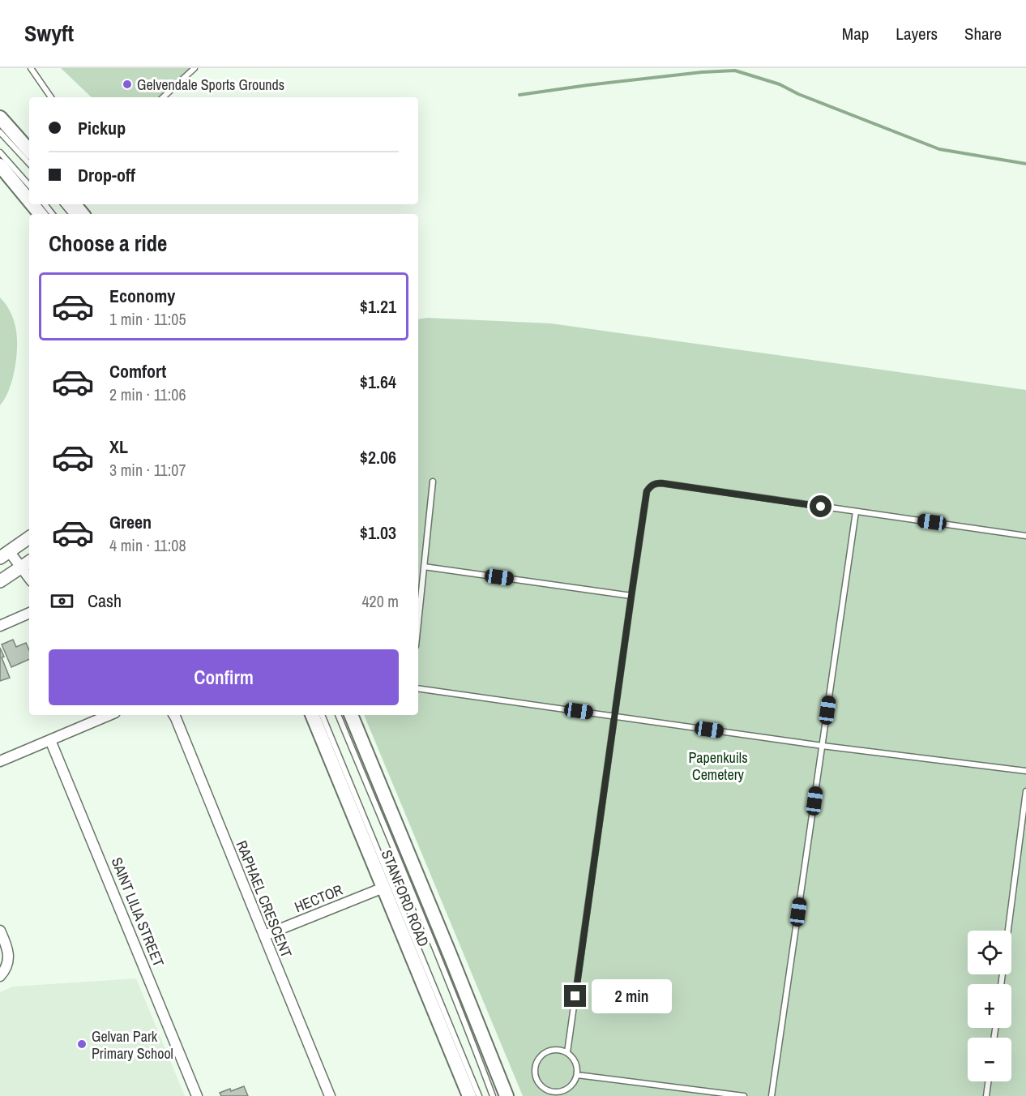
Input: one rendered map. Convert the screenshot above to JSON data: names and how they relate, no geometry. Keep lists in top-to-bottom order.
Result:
{
  "streets": {
    "main road": ["STANFORD ROAD"],
    "street": ["HECTOR", "RAPHAEL CRESCENT", "SAINT LILIA STREET"]
  },
  "crossings": [
    ["HECTOR", "STANFORD ROAD"],
    ["HECTOR", "RAPHAEL CRESCENT"]
  ],
  "parks": ["Papenkuils Cemetery"],
  "places": ["Gelvendale Sports Grounds", "Gelvan Park Primary School"],
  "page": {
    "header": "Swyft",
    "nav": ["Map", "Layers", "Share"],
    "banner": ["Pickup", "Drop-off"],
    "heading": "Choose a ride",
    "list": [
      {
        "name": "Economy",
        "note": "1 min · 11:05",
        "value": "$1.21"
      },
      {
        "name": "Comfort",
        "note": "2 min · 11:06",
        "value": "$1.64"
      },
      {
        "name": "XL",
        "note": "3 min · 11:07",
        "value": "$2.06"
      },
      {
        "name": "Green",
        "note": "4 min · 11:08",
        "value": "$1.03"
      }
    ],
    "pay": ["Cash", "420 m"],
    "buttons": "Confirm",
    "map_buttons": ["+", "−"],
    "bubble": "2 min"
  }
}
